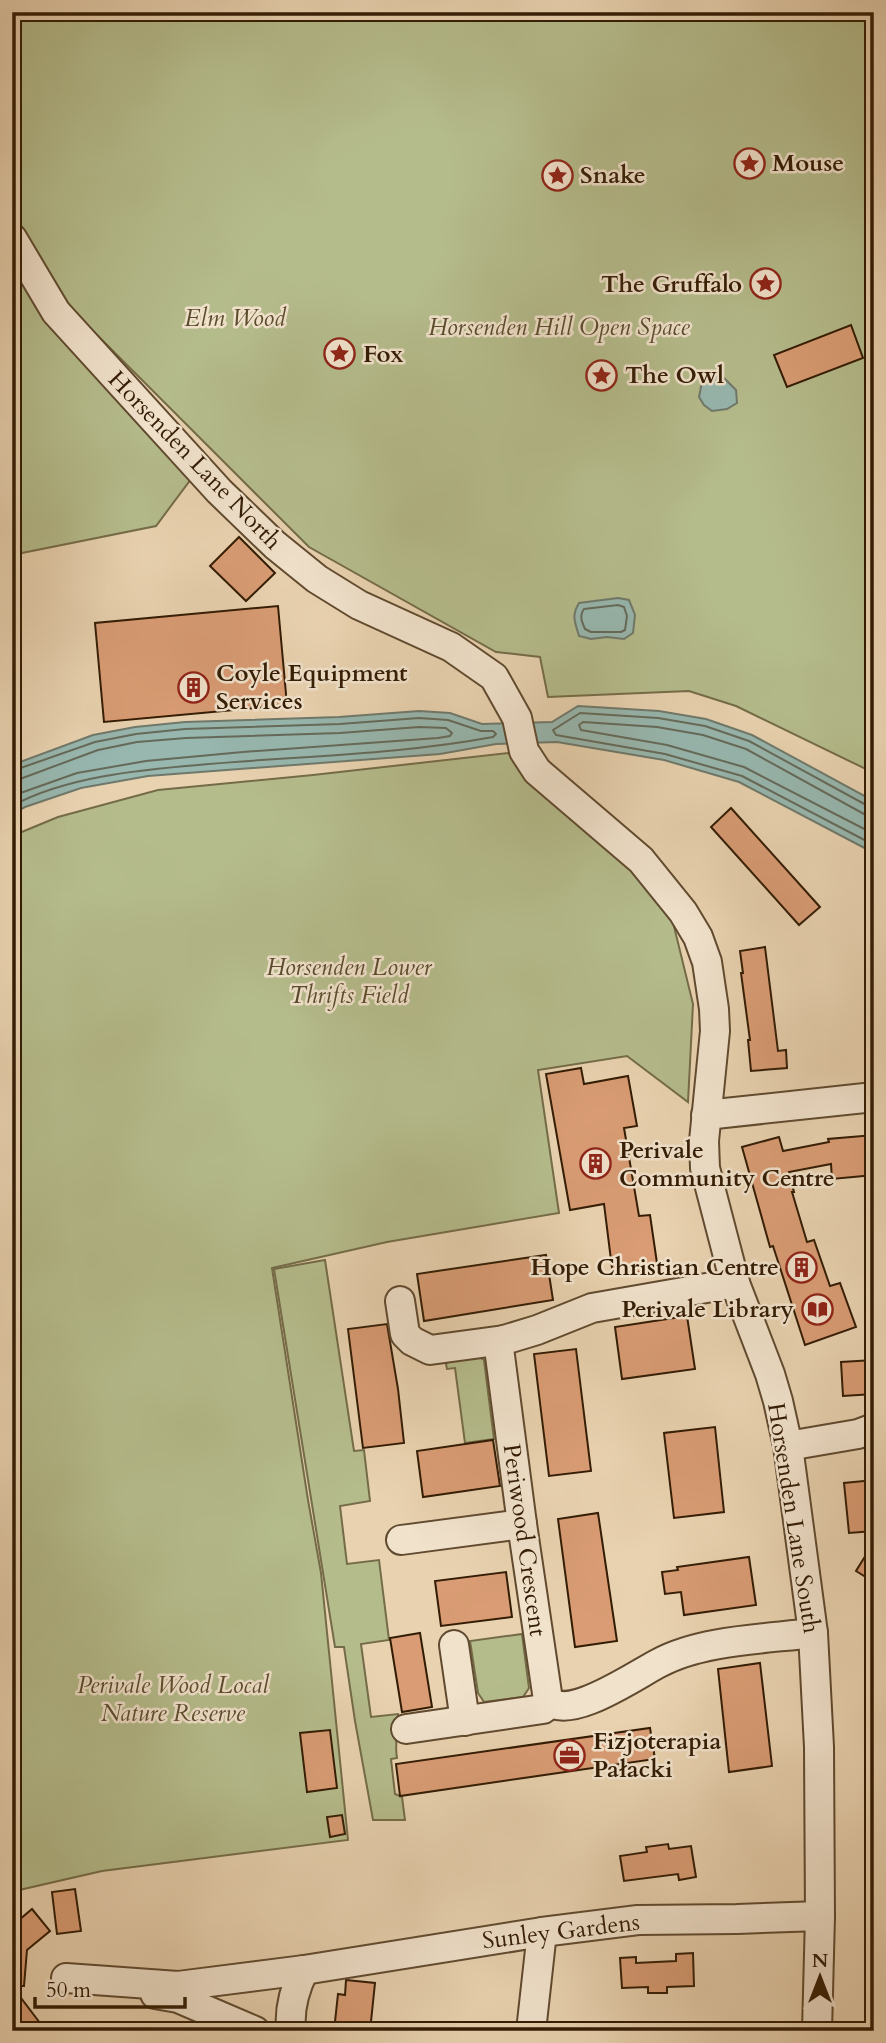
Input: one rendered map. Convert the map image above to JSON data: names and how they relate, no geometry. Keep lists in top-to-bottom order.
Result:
{
  "streets": {
    "street": [
      "Horsenden Lane North",
      "Horsenden Lane South",
      "Periwood Crescent",
      "Sunley Gardens"
    ]
  },
  "crossings": [
    ["Horsenden Lane North", "Horsenden Lane South"],
    ["Horsenden Lane South", "Sunley Gardens"]
  ],
  "parks": [
    "Elm Wood",
    "Horsenden Hill Open Space",
    "Horsenden Lower Thrifts Field",
    "Perivale Wood Local Nature Reserve"
  ],
  "places": {
    "place": [
      "Mouse",
      "Snake",
      "The Gruffalo",
      "Fox",
      "The Owl"
    ],
    "building": ["Coyle Equipment Services", "Perivale Community Centre", "Hope Christian Centre"],
    "library": ["Perivale Library"],
    "office": ["Fizjoterapia Pałacki"]
  },
  "scale_bar": "50 m",
  "north": "top"
}
